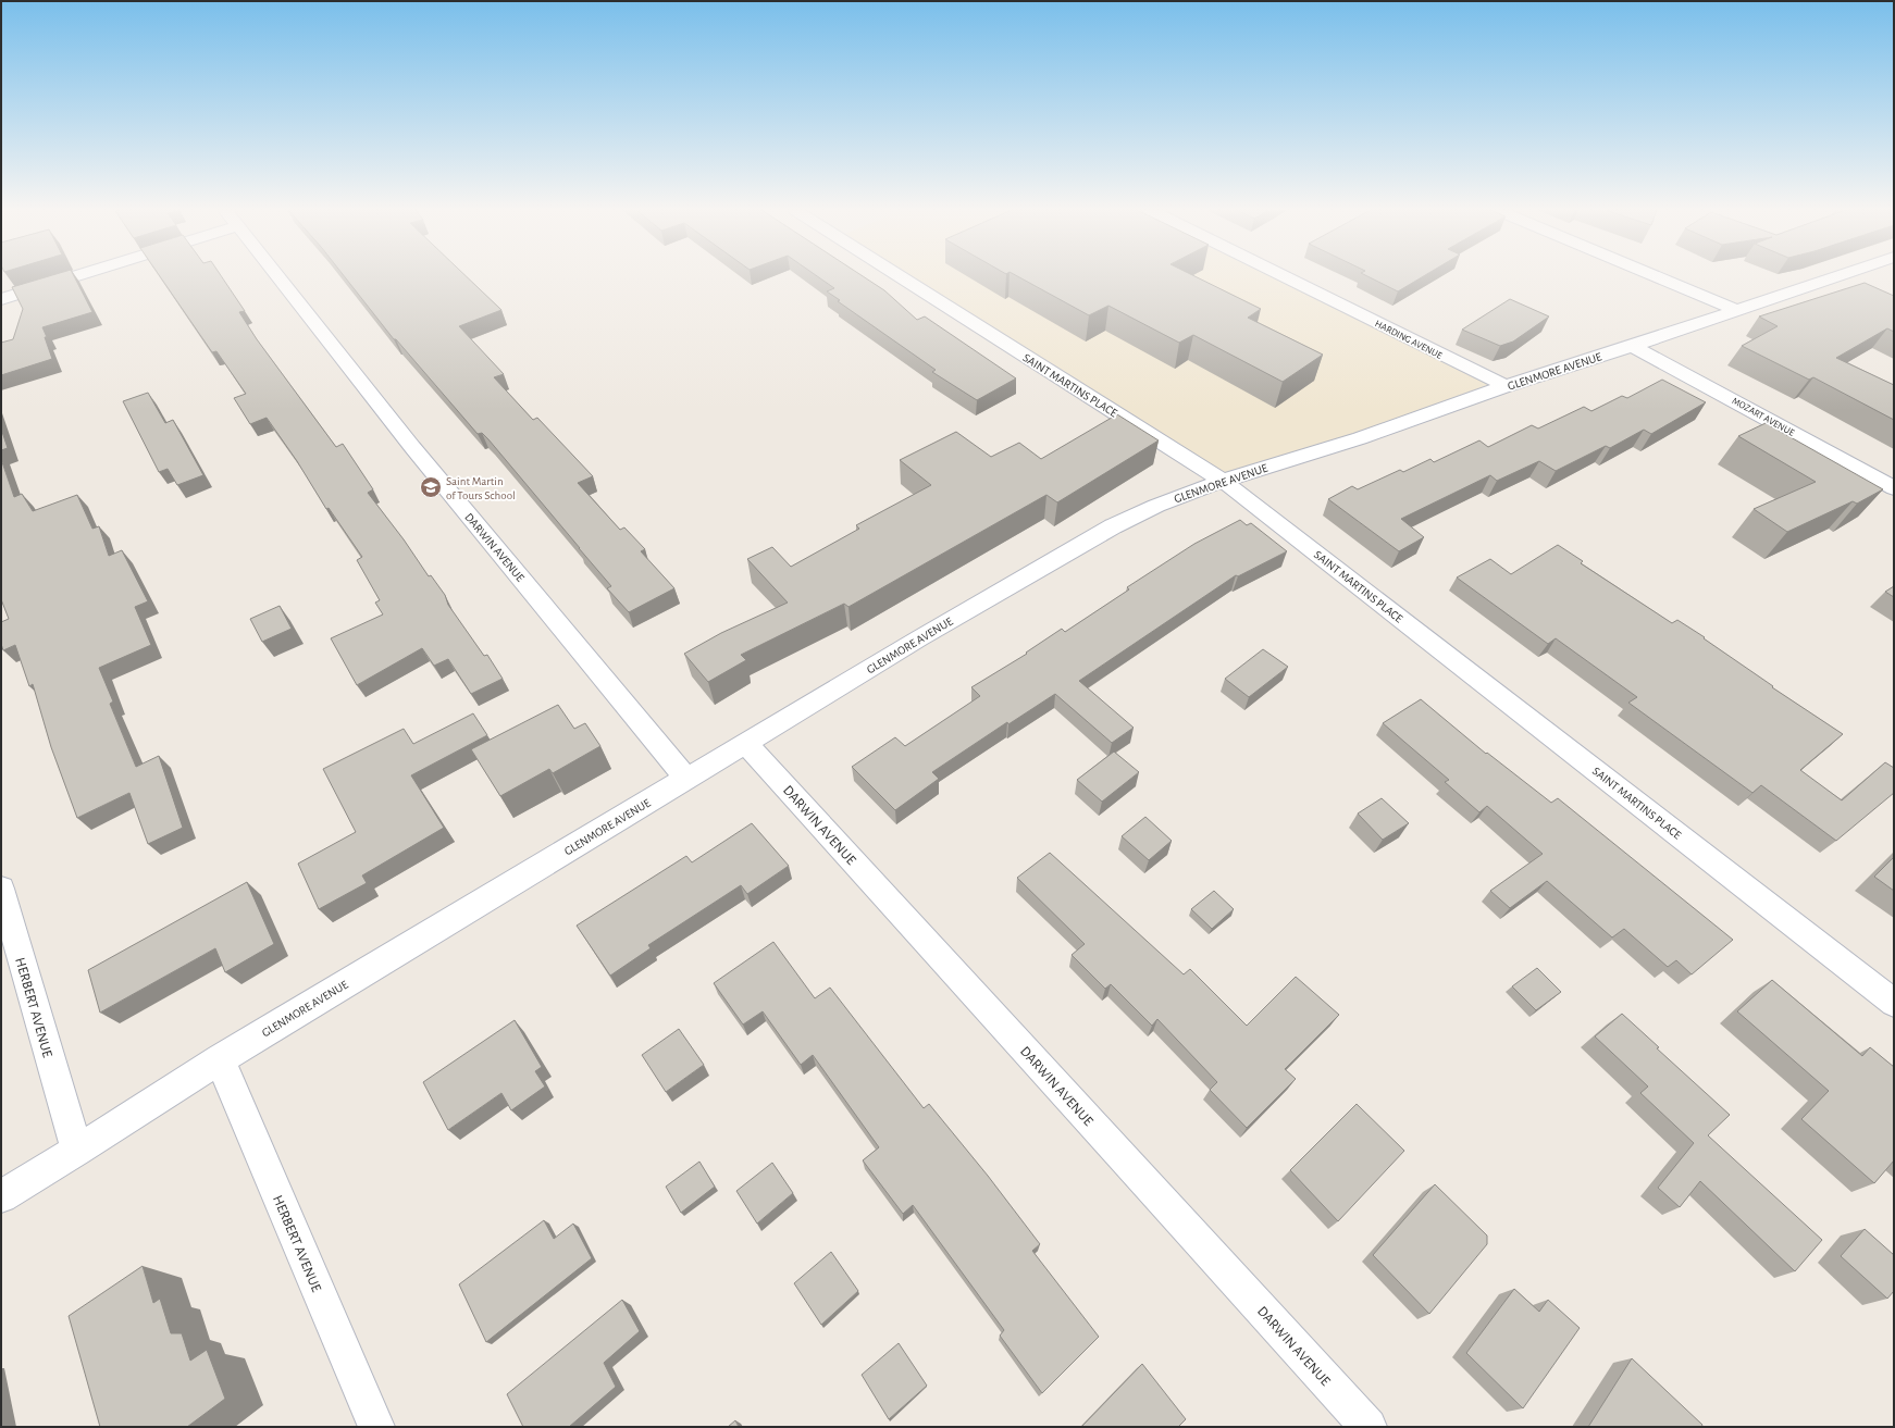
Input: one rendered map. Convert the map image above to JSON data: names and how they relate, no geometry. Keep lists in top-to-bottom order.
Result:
{
  "streets": {
    "street": [
      "HARDING AVENUE",
      "GLENMORE AVENUE",
      "SAINT MARTINS PLACE",
      "MOZART AVENUE",
      "DARWIN AVENUE",
      "HERBERT AVENUE"
    ]
  },
  "crossings": [
    ["HARDING AVENUE", "GLENMORE AVENUE"],
    ["GLENMORE AVENUE", "SAINT MARTINS PLACE"],
    ["GLENMORE AVENUE", "MOZART AVENUE"],
    ["GLENMORE AVENUE", "DARWIN AVENUE"],
    ["GLENMORE AVENUE", "HERBERT AVENUE"]
  ],
  "places": {
    "school or university": ["Saint Martin of Tours School"]
  }
}
